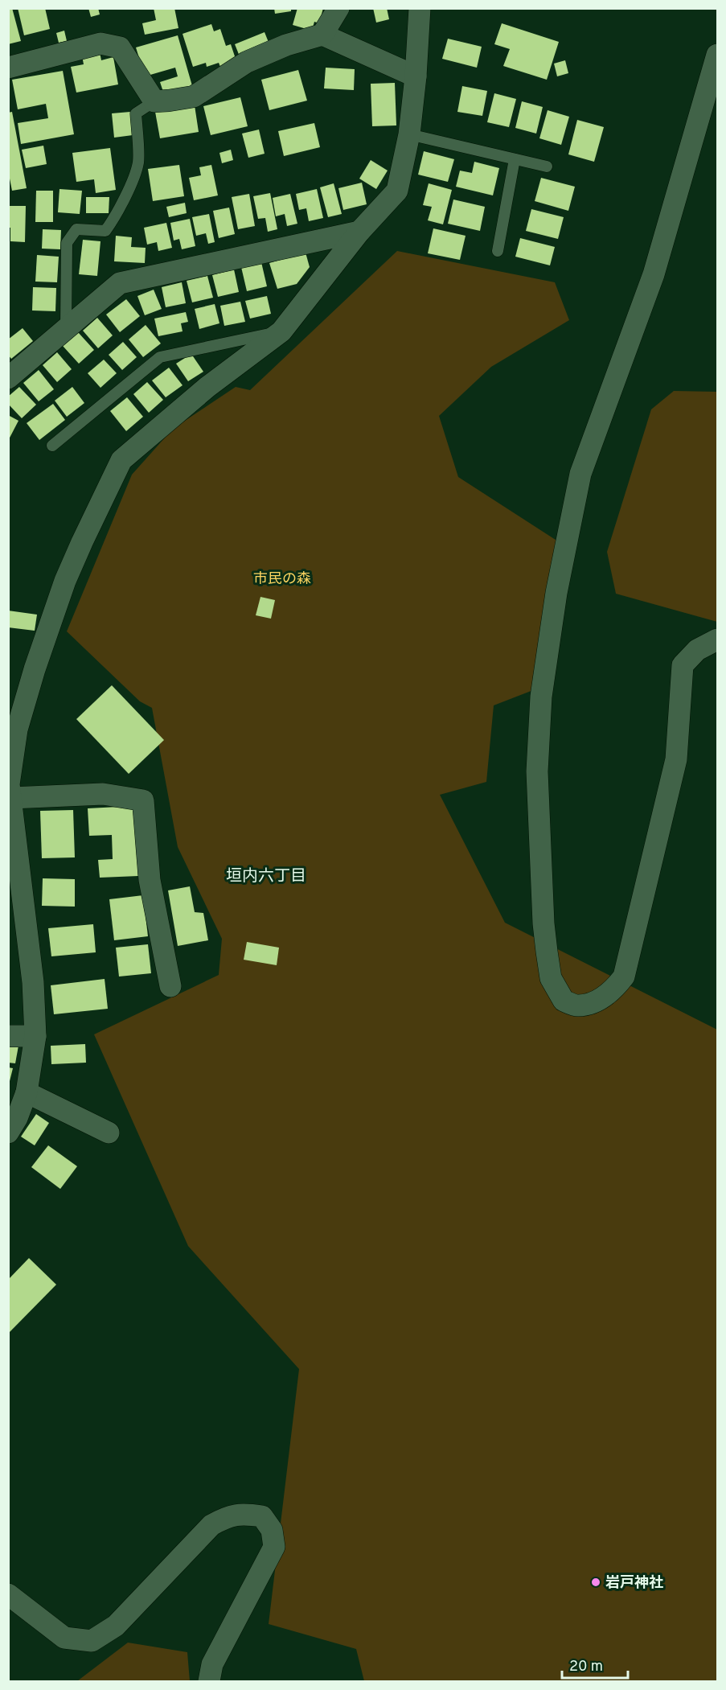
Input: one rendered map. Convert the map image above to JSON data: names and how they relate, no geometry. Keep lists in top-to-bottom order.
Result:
{
  "districts": ["垣内六丁目"],
  "parks": ["市民の森"],
  "places": ["岩戸神社"],
  "scale_bar": "20 m"
}
